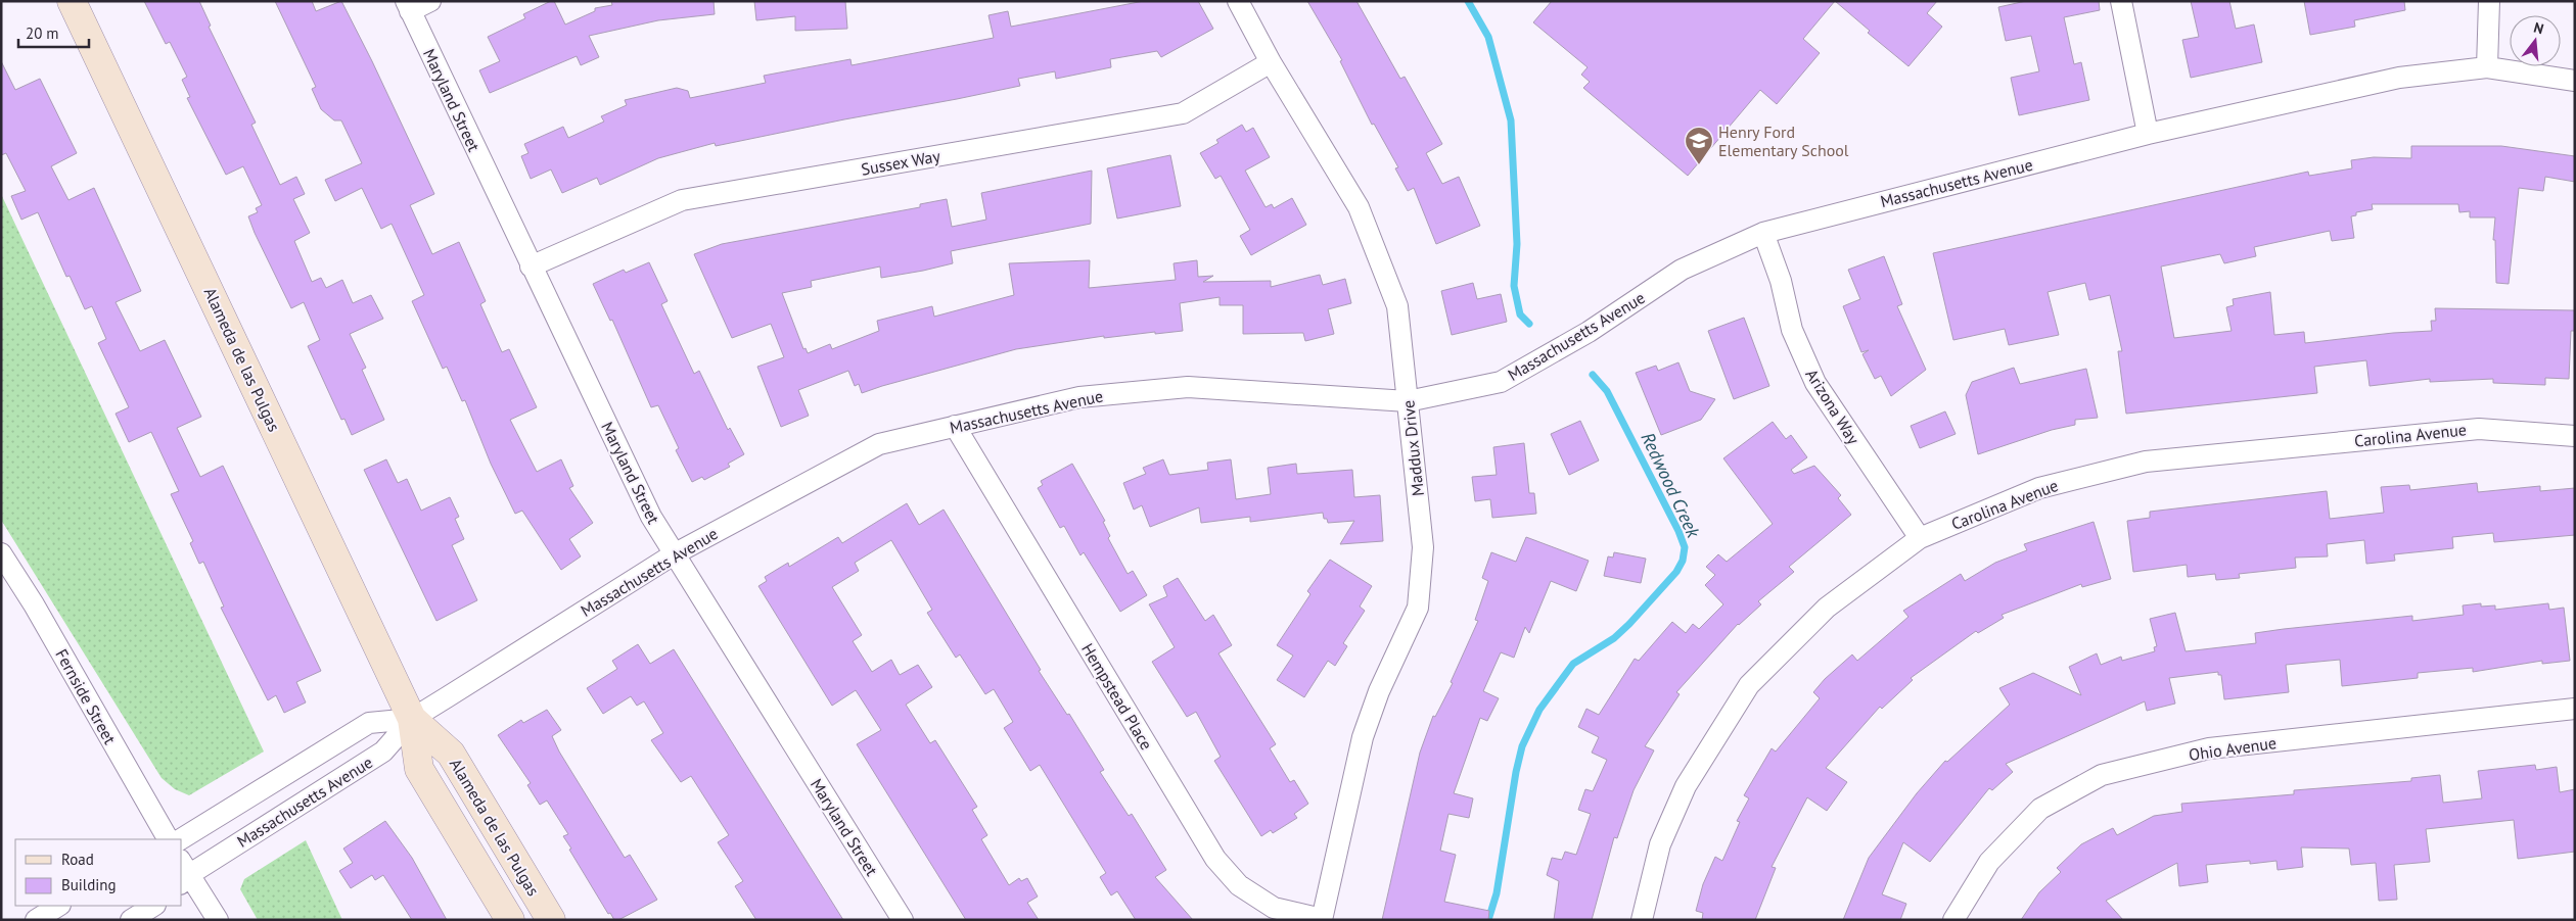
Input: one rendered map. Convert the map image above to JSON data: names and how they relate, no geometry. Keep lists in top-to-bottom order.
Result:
{
  "streets": {
    "main road": ["Alameda de las Pulgas"],
    "street": [
      "Maryland Street",
      "Sussex Way",
      "Massachusetts Avenue",
      "Arizona Way",
      "Carolina Avenue",
      "Maddux Drive",
      "Fernside Street",
      "Hempstead Place",
      "Ohio Avenue"
    ]
  },
  "crossings": [
    ["Maryland Street", "Sussex Way"],
    ["Maryland Street", "Massachusetts Avenue"],
    ["Sussex Way", "Maddux Drive"],
    ["Massachusetts Avenue", "Alameda de las Pulgas"],
    ["Massachusetts Avenue", "Arizona Way"],
    ["Massachusetts Avenue", "Maddux Drive"],
    ["Massachusetts Avenue", "Hempstead Place"],
    ["Arizona Way", "Carolina Avenue"],
    ["Maddux Drive", "Hempstead Place"]
  ],
  "water": ["Redwood Creek"],
  "places": {
    "school or university": ["Henry Ford Elementary School"]
  },
  "legend": ["Road", "Building"],
  "scale_bar": "20 m",
  "north": "top"
}
